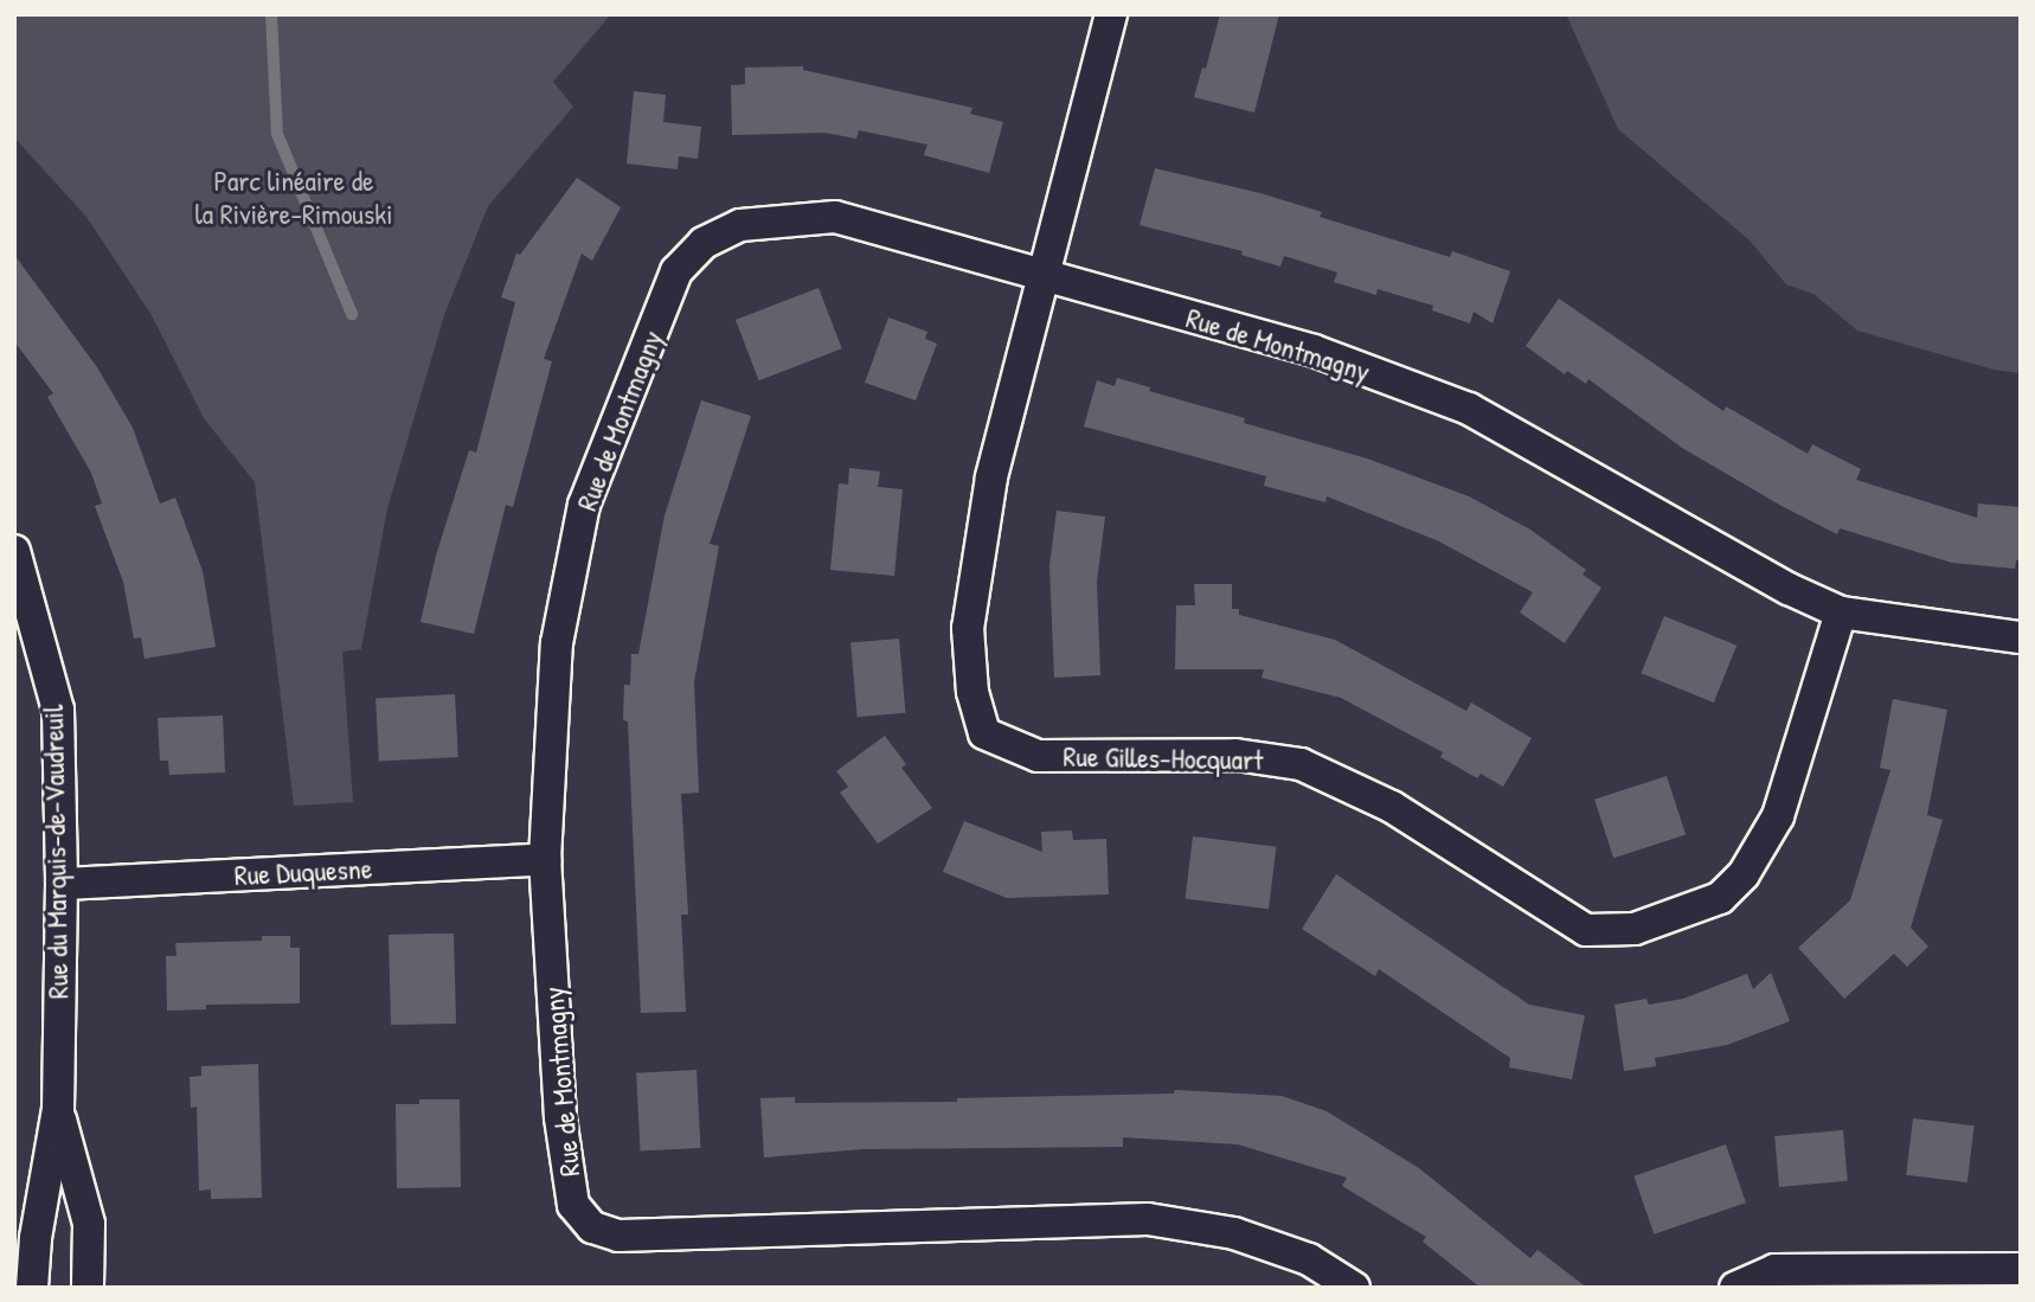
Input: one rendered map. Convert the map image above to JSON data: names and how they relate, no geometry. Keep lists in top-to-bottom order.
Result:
{
  "streets": {
    "street": [
      "Rue de Montmagny",
      "Rue Gilles-Hocquart",
      "Rue du Marquis-de-Vaudreuil",
      "Rue Duquesne"
    ]
  },
  "crossings": [
    ["Rue de Montmagny", "Rue Gilles-Hocquart"],
    ["Rue de Montmagny", "Rue Duquesne"],
    ["Rue du Marquis-de-Vaudreuil", "Rue Duquesne"]
  ],
  "parks": ["Parc linéaire de la Rivière-Rimouski"]
}
